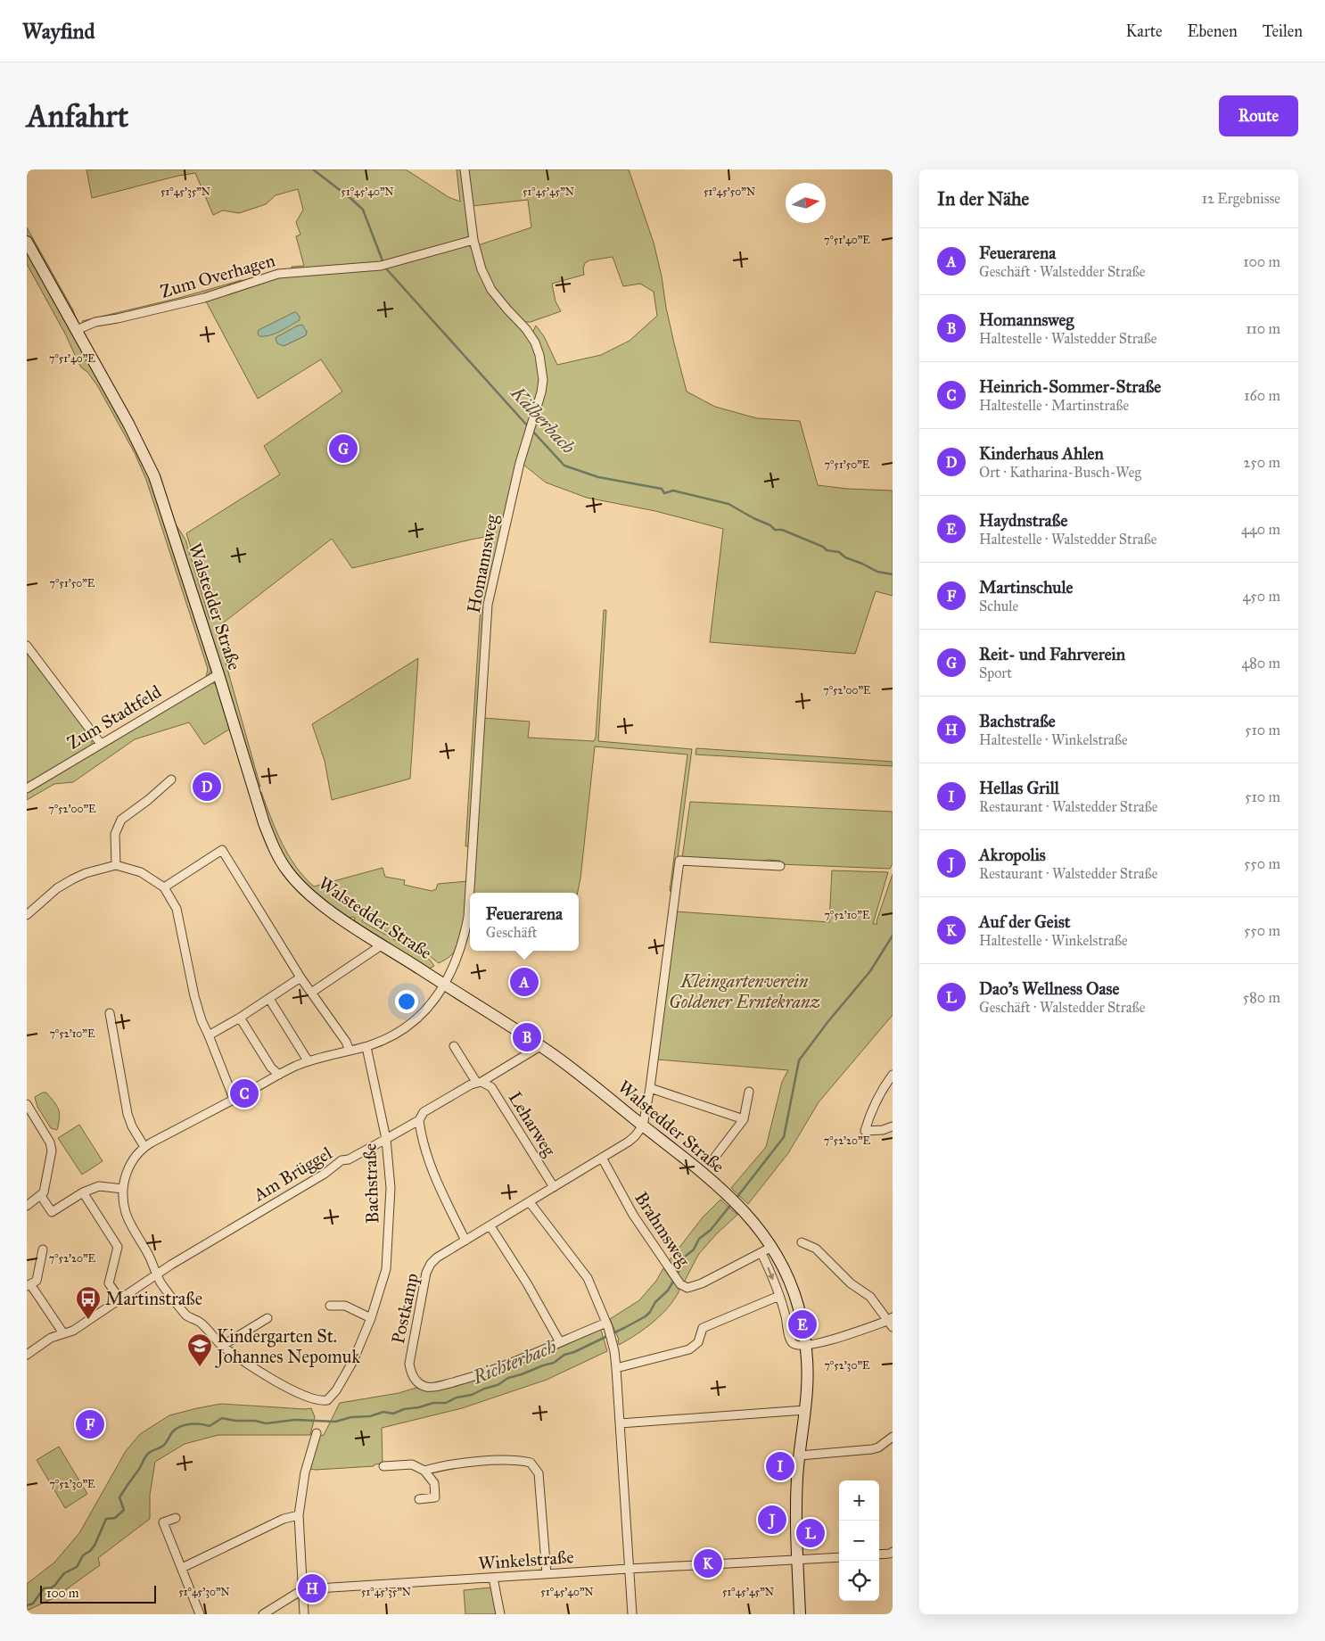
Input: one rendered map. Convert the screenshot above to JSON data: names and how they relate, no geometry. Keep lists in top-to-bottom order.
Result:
{
  "streets": {
    "main road": ["Walstedder Straße"],
    "street": [
      "Zum Overhagen",
      "Homannsweg",
      "Zum Stadtfeld",
      "Leharweg",
      "Am Brüggel",
      "Bachstraße",
      "Brahmsweg",
      "Postkamp",
      "Winkelstraße"
    ]
  },
  "crossings": [
    ["Zum Overhagen", "Homannsweg"],
    ["Zum Overhagen", "Walstedder Straße"],
    ["Homannsweg", "Walstedder Straße"],
    ["Walstedder Straße", "Zum Stadtfeld"],
    ["Walstedder Straße", "Am Brüggel"],
    ["Walstedder Straße", "Postkamp"],
    ["Walstedder Straße", "Winkelstraße"],
    ["Leharweg", "Am Brüggel"],
    ["Leharweg", "Postkamp"],
    ["Am Brüggel", "Bachstraße"],
    ["Brahmsweg", "Postkamp"]
  ],
  "water": ["Kälberbach", "Richterbach"],
  "parks": ["Kleingartenverein Goldener Erntekranz"],
  "places": {
    "bus stop": ["Martinstraße"],
    "school or university": ["Kindergarten St. Johannes Nepomuk"]
  },
  "scale_bar": "100 m",
  "north": "right",
  "page": {
    "header": "Wayfind",
    "nav": ["Karte", "Ebenen", "Teilen"],
    "buttons": "Route",
    "title": "Anfahrt",
    "heading": ["In der Nähe", "12 Ergebnisse"],
    "list": [
      {
        "mark": "A",
        "name": "Feuerarena",
        "note": "Geschäft · Walstedder Straße",
        "value": "100 m"
      },
      {
        "mark": "B",
        "name": "Homannsweg",
        "note": "Haltestelle · Walstedder Straße",
        "value": "110 m"
      },
      {
        "mark": "C",
        "name": "Heinrich-Sommer-Straße",
        "note": "Haltestelle · Martinstraße",
        "value": "160 m"
      },
      {
        "mark": "D",
        "name": "Kinderhaus Ahlen",
        "note": "Ort · Katharina-Busch-Weg",
        "value": "250 m"
      },
      {
        "mark": "E",
        "name": "Haydnstraße",
        "note": "Haltestelle · Walstedder Straße",
        "value": "440 m"
      },
      {
        "mark": "F",
        "name": "Martinschule",
        "note": "Schule",
        "value": "450 m"
      },
      {
        "mark": "G",
        "name": "Reit- und Fahrverein",
        "note": "Sport",
        "value": "480 m"
      },
      {
        "mark": "H",
        "name": "Bachstraße",
        "note": "Haltestelle · Winkelstraße",
        "value": "510 m"
      },
      {
        "mark": "I",
        "name": "Hellas Grill",
        "note": "Restaurant · Walstedder Straße",
        "value": "510 m"
      },
      {
        "mark": "J",
        "name": "Akropolis",
        "note": "Restaurant · Walstedder Straße",
        "value": "550 m"
      },
      {
        "mark": "K",
        "name": "Auf der Geist",
        "note": "Haltestelle · Winkelstraße",
        "value": "550 m"
      },
      {
        "mark": "L",
        "name": "Dao's Wellness Oase",
        "note": "Geschäft · Walstedder Straße",
        "value": "580 m"
      }
    ],
    "pins": [
      "G",
      "D",
      "A",
      "B",
      "C",
      "E",
      "F",
      "I",
      "J",
      "L",
      "K",
      "H"
    ],
    "popup": ["Feuerarena", "Geschäft"],
    "map_buttons": ["+", "−"],
    "scale": "100 m"
  },
  "coordinates": [
    "51°45'35\"N",
    "51°45'40\"N",
    "51°45'45\"N",
    "51°45'50\"N",
    "7°51'40\"E",
    "7°51'50\"E",
    "7°52'00\"E",
    "7°52'10\"E",
    "7°52'20\"E",
    "7°52'30\"E",
    "51°45'30\"N"
  ]
}
